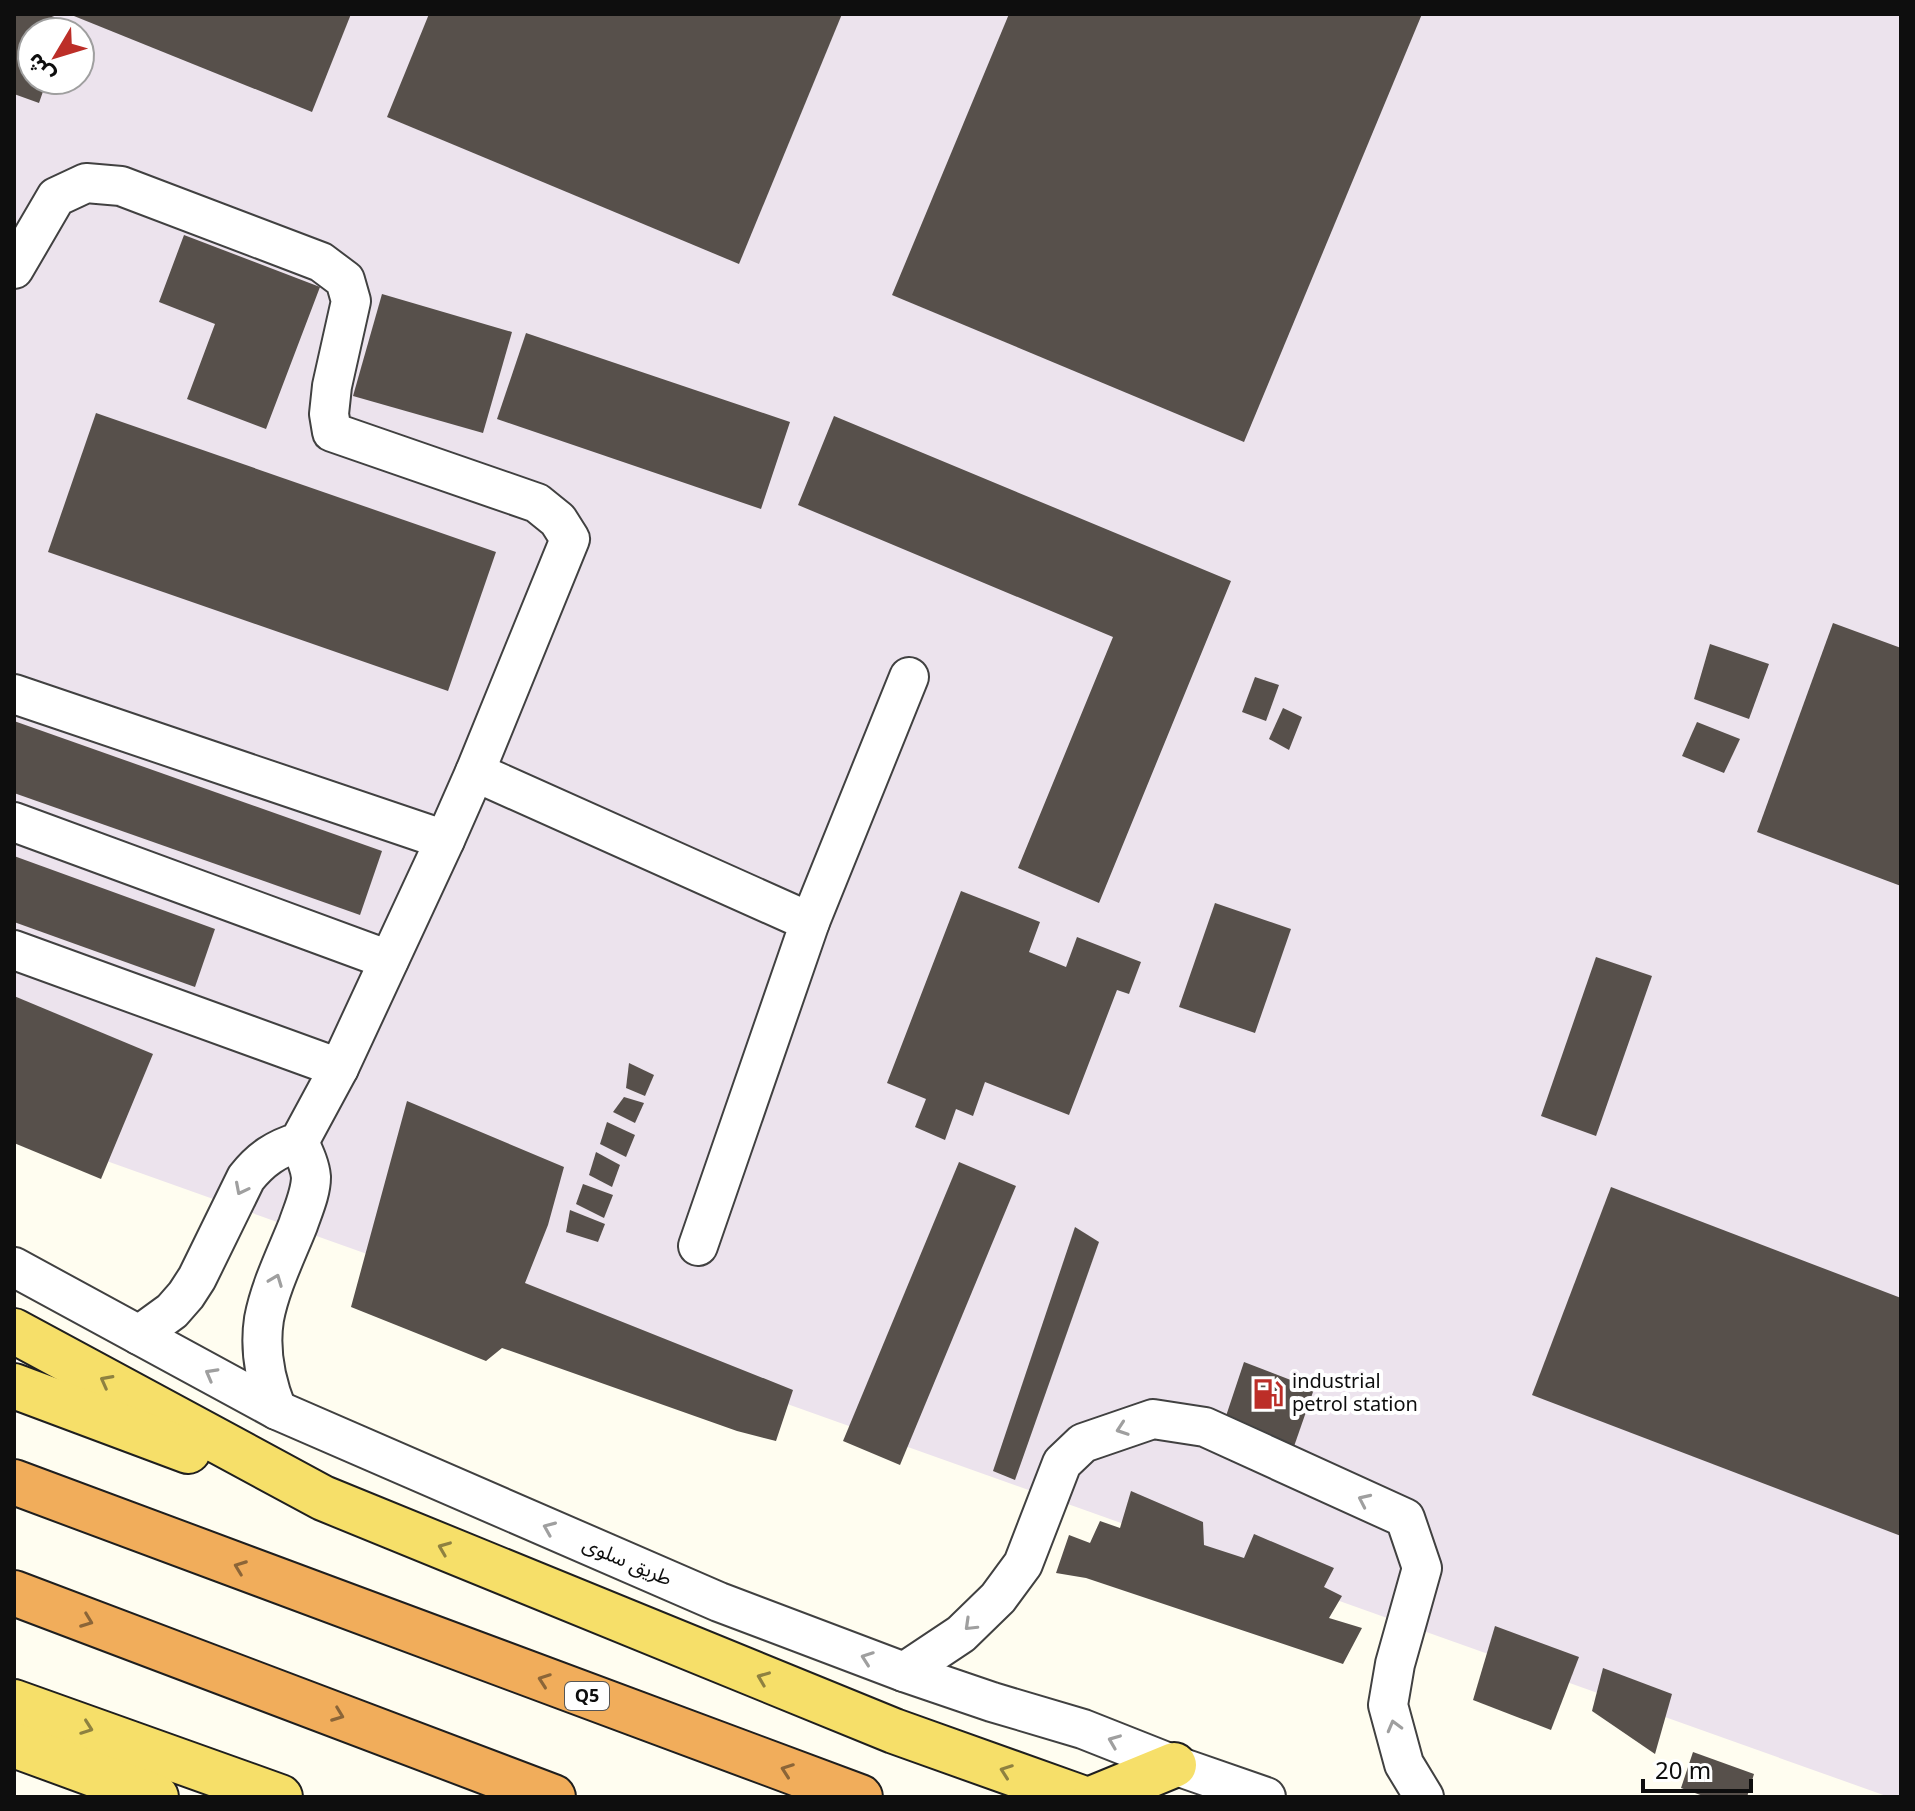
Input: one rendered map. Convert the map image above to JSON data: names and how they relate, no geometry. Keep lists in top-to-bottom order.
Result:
{
  "streets": {
    "highway": ["Q5"],
    "street": ["طريق سلوى"]
  },
  "one_way": ["طريق سلوى"],
  "places": {
    "fuel station": ["industrial petrol station"]
  },
  "scale_bar": "20 m",
  "north": "bottom left"
}
